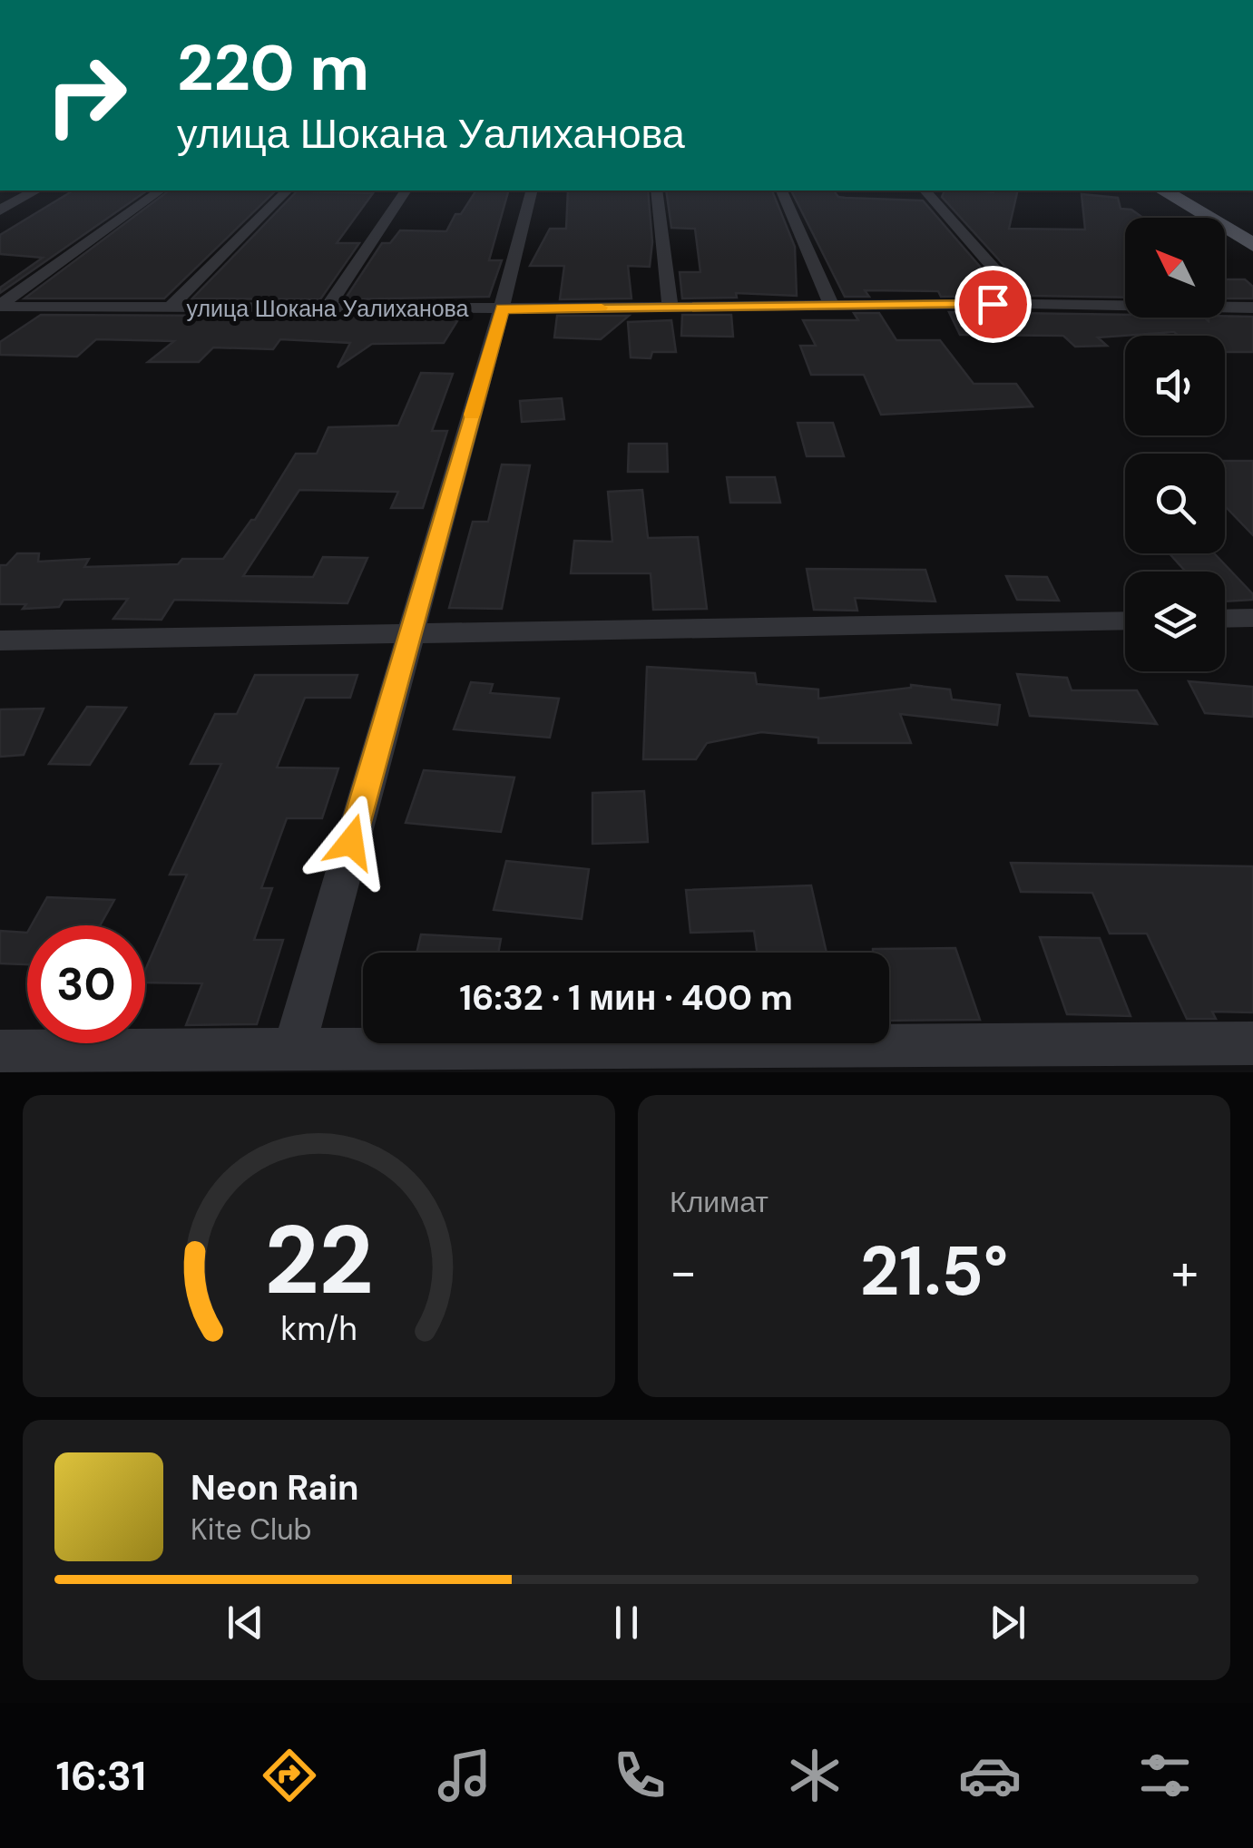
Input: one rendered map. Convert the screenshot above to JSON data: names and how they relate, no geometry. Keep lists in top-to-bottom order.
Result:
{
  "streets": {
    "street": ["улица Шокана Уалиханова"]
  },
  "north": "top left",
  "page": {
    "turn": ["220 m", "улица Шокана Уалиханова"],
    "limit": "30",
    "trip": "16:32 · 1 мин · 400 m",
    "tile": "Климат",
    "heat": ["−", "21.5°", "+"],
    "song": ["Neon Rain", "Kite Club"],
    "tabs": "16:31",
    "gauge": ["22", "km/h"]
  }
}
